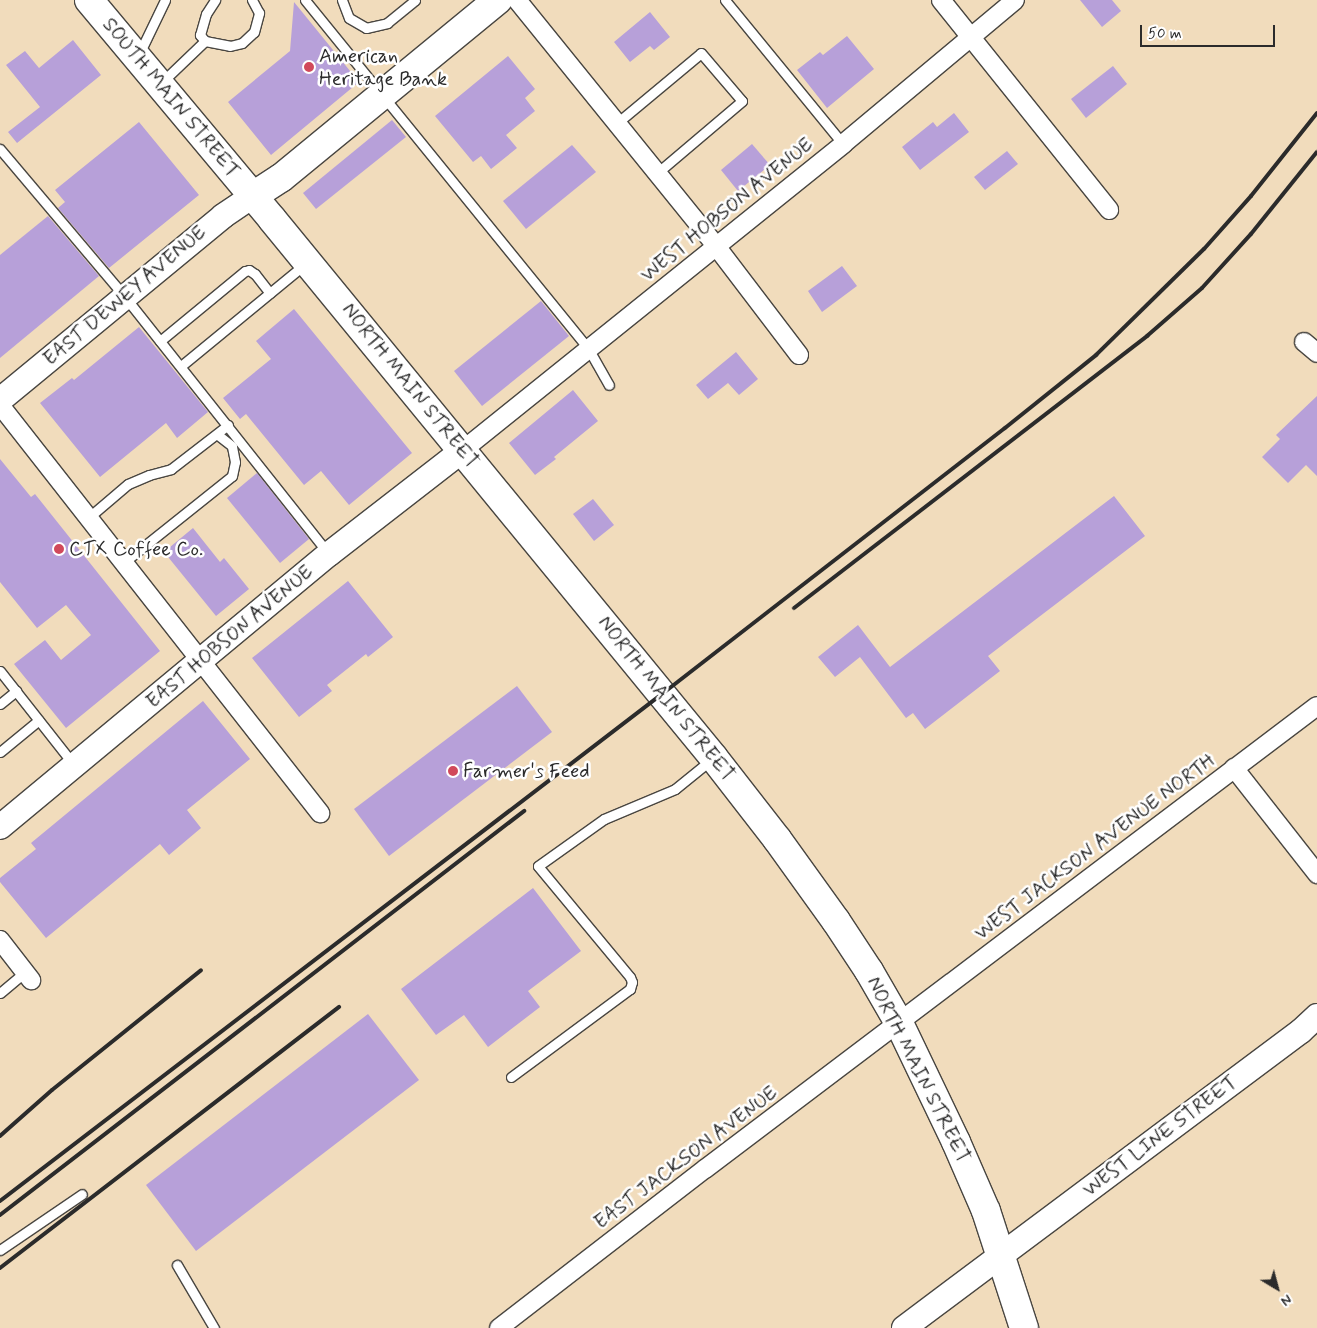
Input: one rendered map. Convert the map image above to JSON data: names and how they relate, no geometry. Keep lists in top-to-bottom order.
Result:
{
  "streets": {
    "main road": ["SOUTH MAIN STREET", "NORTH MAIN STREET"],
    "street": [
      "WEST HOBSON AVENUE",
      "EAST DEWEY AVENUE",
      "EAST HOBSON AVENUE",
      "WEST JACKSON AVENUE NORTH",
      "WEST LINE STREET",
      "EAST JACKSON AVENUE"
    ]
  },
  "crossings": [
    ["SOUTH MAIN STREET", "EAST DEWEY AVENUE"],
    ["SOUTH MAIN STREET", "NORTH MAIN STREET"],
    ["WEST HOBSON AVENUE", "NORTH MAIN STREET"],
    ["WEST HOBSON AVENUE", "EAST HOBSON AVENUE"],
    ["EAST DEWEY AVENUE", "NORTH MAIN STREET"],
    ["NORTH MAIN STREET", "EAST HOBSON AVENUE"],
    ["NORTH MAIN STREET", "WEST JACKSON AVENUE NORTH"],
    ["NORTH MAIN STREET", "WEST LINE STREET"],
    ["NORTH MAIN STREET", "EAST JACKSON AVENUE"],
    ["WEST JACKSON AVENUE NORTH", "EAST JACKSON AVENUE"]
  ],
  "places": ["American Heritage Bank", "CTX Coffee Co.", "Farmer's Feed"],
  "scale_bar": "50 m",
  "north": "bottom right"
}
